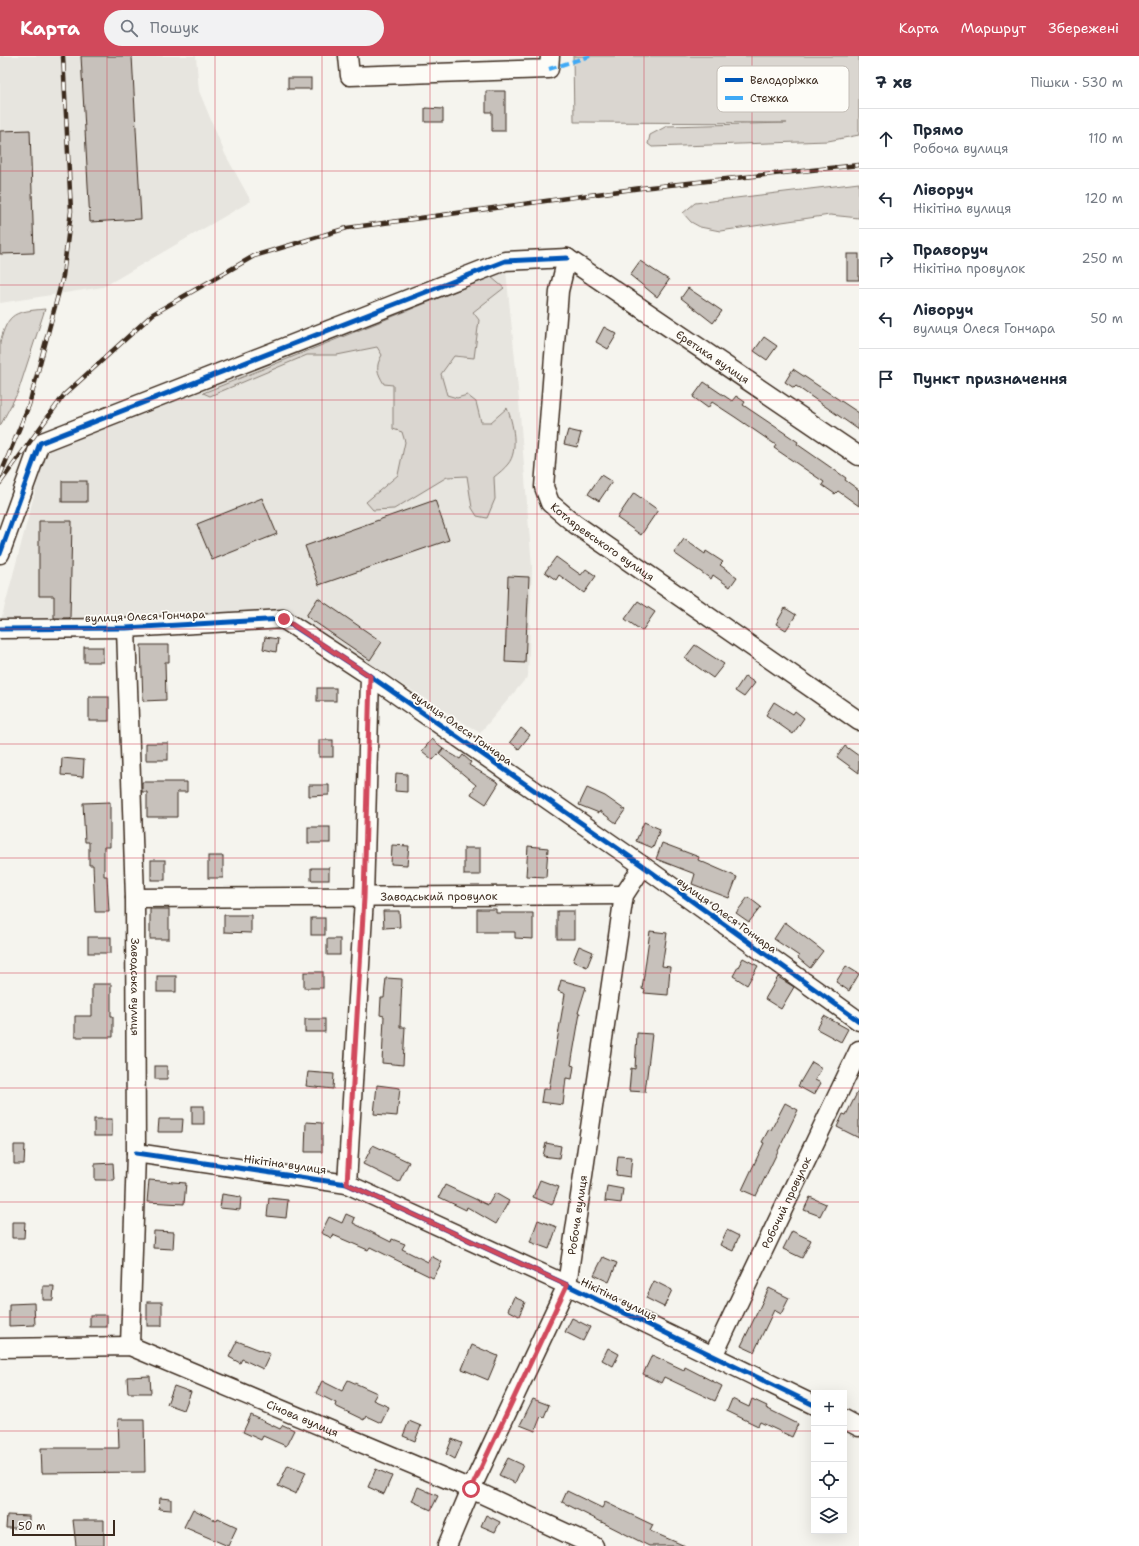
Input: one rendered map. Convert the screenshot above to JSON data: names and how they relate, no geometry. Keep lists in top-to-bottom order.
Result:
{
  "streets": {
    "street": [
      "Єретика вулиця",
      "Котляревського вулиця",
      "вулиця Олеся Гончара",
      "Заводський провулок",
      "Заводська вулиця",
      "Нікітіна вулиця",
      "Робочий провулок",
      "Робоча вулиця",
      "Січова вулиця"
    ]
  },
  "crossings": [
    ["Єретика вулиця", "Котляревського вулиця"],
    ["вулиця Олеся Гончара", "Заводська вулиця"],
    ["вулиця Олеся Гончара", "Робоча вулиця"],
    ["Заводський провулок", "Заводська вулиця"],
    ["Заводський провулок", "Робоча вулиця"],
    ["Заводська вулиця", "Нікітіна вулиця"],
    ["Заводська вулиця", "Січова вулиця"],
    ["Нікітіна вулиця", "Робочий провулок"],
    ["Нікітіна вулиця", "Робоча вулиця"],
    ["Робоча вулиця", "Січова вулиця"]
  ],
  "legend": ["Велодоріжка", "Стежка"],
  "scale_bar": "50 m",
  "page": {
    "header": "Карта",
    "search": "Пошук",
    "nav": ["Карта", "Маршрут", "Збережені"],
    "heading": ["7 хв", "Пішки · 530 m"],
    "list": [
      ["Прямо", "Робоча вулиця", "110 m"],
      ["Ліворуч", "Нікітіна вулиця", "120 m"],
      ["Праворуч", "Нікітіна провулок", "250 m"],
      ["Ліворуч", "вулиця Олеся Гончара", "50 m"],
      "Пункт призначення"
    ],
    "map_buttons": ["+", "−"],
    "scale": "50 m"
  }
}
